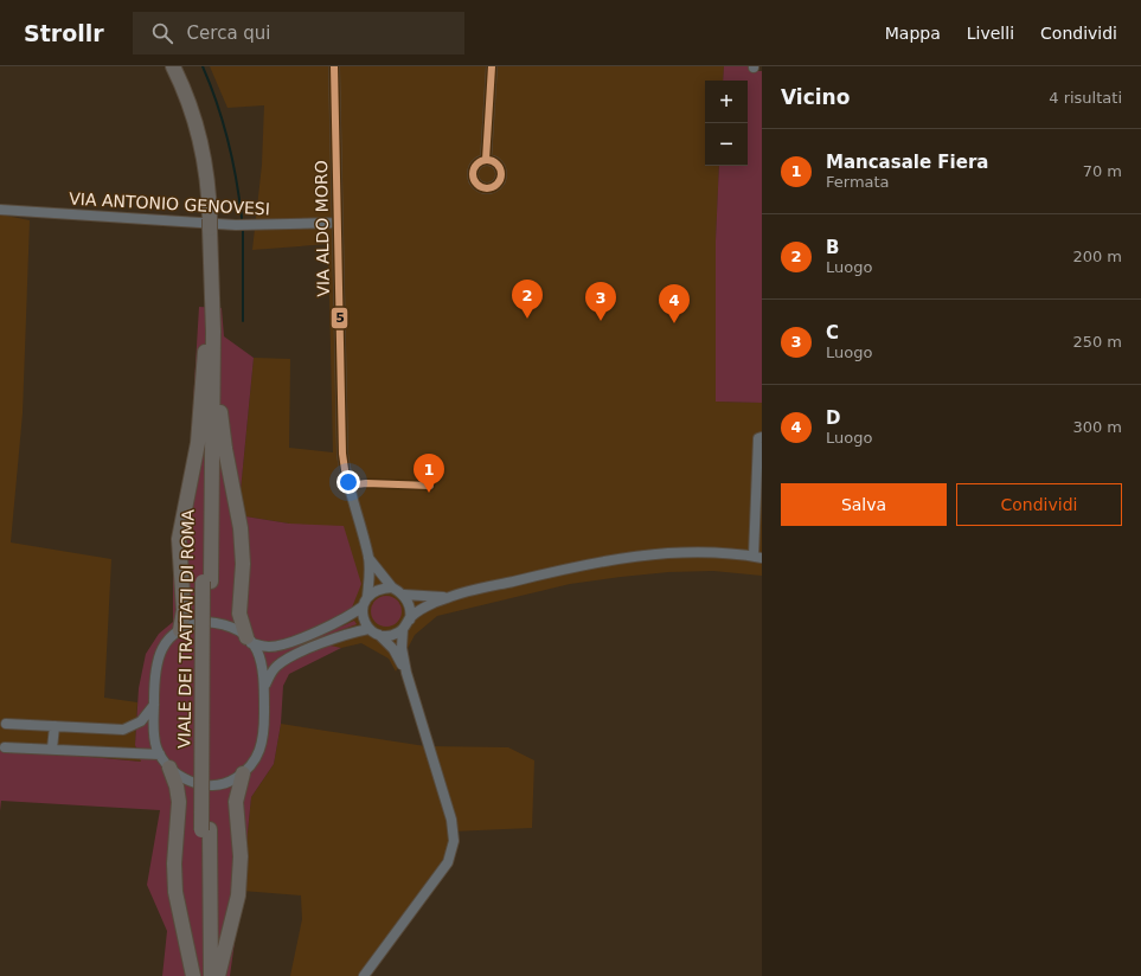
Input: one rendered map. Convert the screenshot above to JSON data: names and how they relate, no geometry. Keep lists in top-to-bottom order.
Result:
{
  "streets": {
    "highway": ["VIALE DEI TRATTATI DI ROMA"],
    "street": ["VIA ANTONIO GENOVESI", "VIA ALDO MORO"]
  },
  "crossings": [
    ["VIA ANTONIO GENOVESI", "VIA ALDO MORO"]
  ],
  "lines": ["transit line 5"],
  "page": {
    "header": "Strollr",
    "search": "Cerca qui",
    "nav": ["Mappa", "Livelli", "Condividi"],
    "heading": ["Vicino", "4 risultati"],
    "map_buttons": ["+", "−"],
    "list": [
      {
        "mark": "1",
        "name": "Mancasale Fiera",
        "note": "Fermata",
        "value": "70 m"
      },
      {
        "mark": "2",
        "name": "B",
        "note": "Luogo",
        "value": "200 m"
      },
      {
        "mark": "3",
        "name": "C",
        "note": "Luogo",
        "value": "250 m"
      },
      {
        "mark": "4",
        "name": "D",
        "note": "Luogo",
        "value": "300 m"
      }
    ],
    "pins": [
      "2",
      "3",
      "4",
      "1"
    ],
    "buttons": ["Salva", "Condividi"]
  }
}
